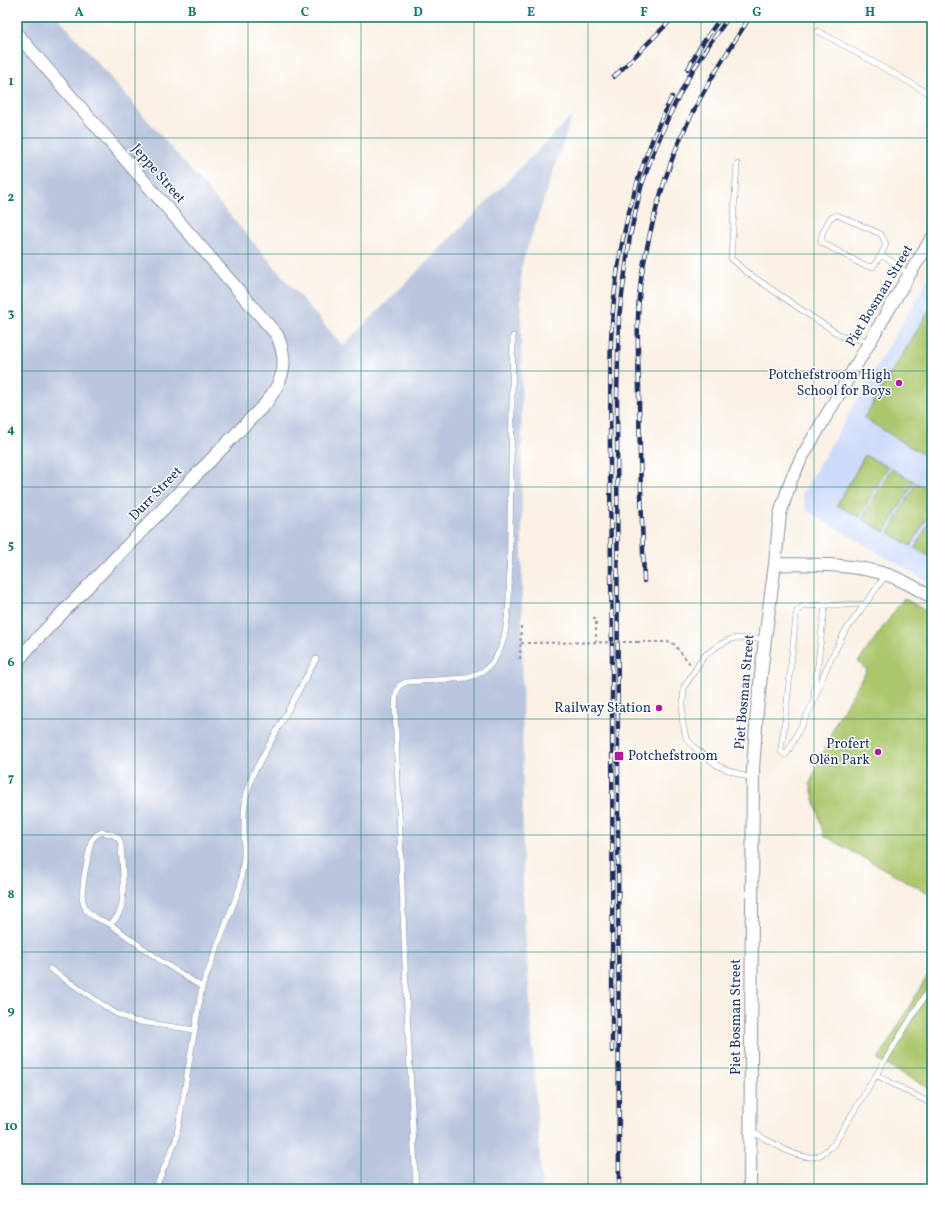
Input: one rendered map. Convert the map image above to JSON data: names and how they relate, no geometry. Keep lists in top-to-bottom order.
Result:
{
  "streets": {
    "street": ["Jeppe Street", "Piet Bosman Street", "Durr Street"]
  },
  "crossings": [
    ["Jeppe Street", "Durr Street"]
  ],
  "places": {
    "other": ["Potchefstroom High School for Boys", "Railway Station", "Profert Olën Park"],
    "transit": ["Potchefstroom"]
  },
  "grid": {
    "columns": [
      "A",
      "B",
      "C",
      "D",
      "E",
      "F",
      "G",
      "H"
    ],
    "rows": [
      "1",
      "2",
      "3",
      "4",
      "5",
      "6",
      "7",
      "8",
      "9",
      "10"
    ]
  }
}
